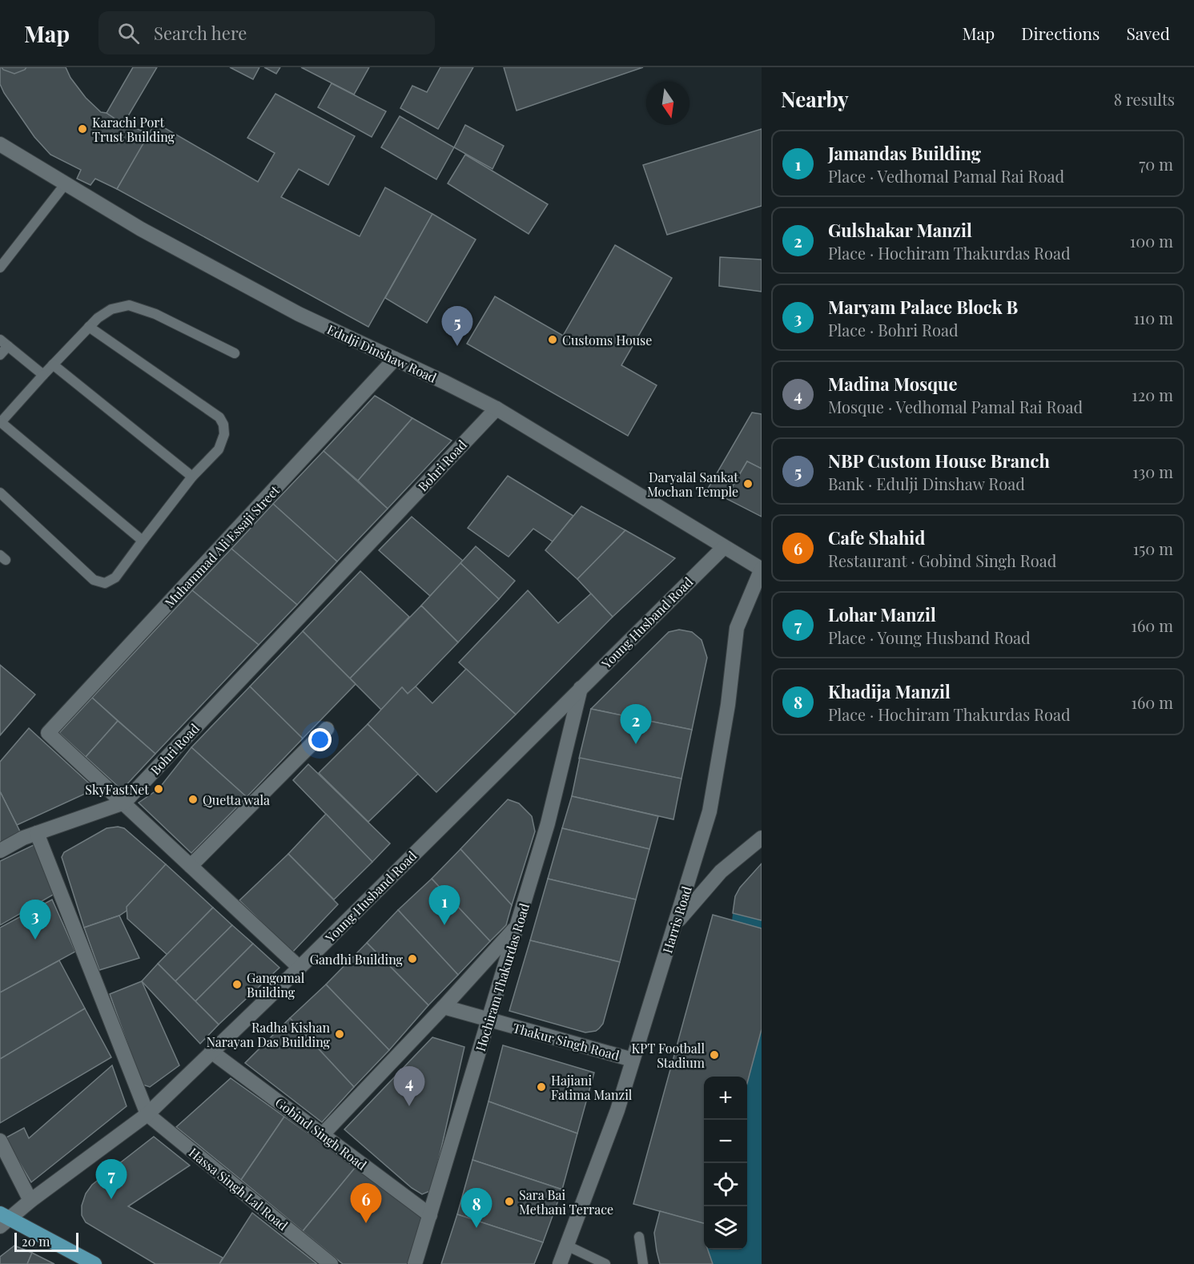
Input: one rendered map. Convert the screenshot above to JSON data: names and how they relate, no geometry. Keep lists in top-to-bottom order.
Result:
{
  "streets": {
    "street": [
      "Edulji Dinshaw Road",
      "Bohri Road",
      "Muhammad Ali Essaji Street",
      "Young Husband Road",
      "Harris Road",
      "Hochiram Thakurdas Road",
      "Thakur Singh Road",
      "Gobind Singh Road",
      "Hassa Singh Lal Road"
    ]
  },
  "crossings": [
    ["Edulji Dinshaw Road", "Bohri Road"],
    ["Edulji Dinshaw Road", "Muhammad Ali Essaji Street"],
    ["Edulji Dinshaw Road", "Young Husband Road"],
    ["Edulji Dinshaw Road", "Harris Road"],
    ["Bohri Road", "Muhammad Ali Essaji Street"],
    ["Young Husband Road", "Hochiram Thakurdas Road"],
    ["Young Husband Road", "Gobind Singh Road"],
    ["Young Husband Road", "Hassa Singh Lal Road"],
    ["Harris Road", "Thakur Singh Road"],
    ["Hochiram Thakurdas Road", "Thakur Singh Road"],
    ["Hochiram Thakurdas Road", "Gobind Singh Road"]
  ],
  "places": [
    "Karachi Port Trust Building",
    "Customs House",
    "Daryalāl Sankat Mochan Temple",
    "SkyFastNet",
    "Quetta wala",
    "Gandhi Building",
    "Gangomal Building",
    "Radha Kishan Narayan Das Building",
    "KPT Football Stadium",
    "Hajiani Fatima Manzil",
    "Sara Bai Methani Terrace"
  ],
  "scale_bar": "20 m",
  "north": "bottom",
  "page": {
    "header": "Map",
    "search": "Search here",
    "nav": ["Map", "Directions", "Saved"],
    "heading": ["Nearby", "8 results"],
    "list": [
      {
        "mark": "1",
        "name": "Jamandas Building",
        "note": "Place · Vedhomal Pamal Rai Road",
        "value": "70 m"
      },
      {
        "mark": "2",
        "name": "Gulshakar Manzil",
        "note": "Place · Hochiram Thakurdas Road",
        "value": "100 m"
      },
      {
        "mark": "3",
        "name": "Maryam Palace Block B",
        "note": "Place · Bohri Road",
        "value": "110 m"
      },
      {
        "mark": "4",
        "name": "Madina Mosque",
        "note": "Mosque · Vedhomal Pamal Rai Road",
        "value": "120 m"
      },
      {
        "mark": "5",
        "name": "NBP Custom House Branch",
        "note": "Bank · Edulji Dinshaw Road",
        "value": "130 m"
      },
      {
        "mark": "6",
        "name": "Cafe Shahid",
        "note": "Restaurant · Gobind Singh Road",
        "value": "150 m"
      },
      {
        "mark": "7",
        "name": "Lohar Manzil",
        "note": "Place · Young Husband Road",
        "value": "160 m"
      },
      {
        "mark": "8",
        "name": "Khadija Manzil",
        "note": "Place · Hochiram Thakurdas Road",
        "value": "160 m"
      }
    ],
    "pins": [
      "5",
      "2",
      "1",
      "3",
      "4",
      "7",
      "6",
      "8"
    ],
    "map_buttons": ["+", "−"],
    "scale": "20 m"
  }
}
